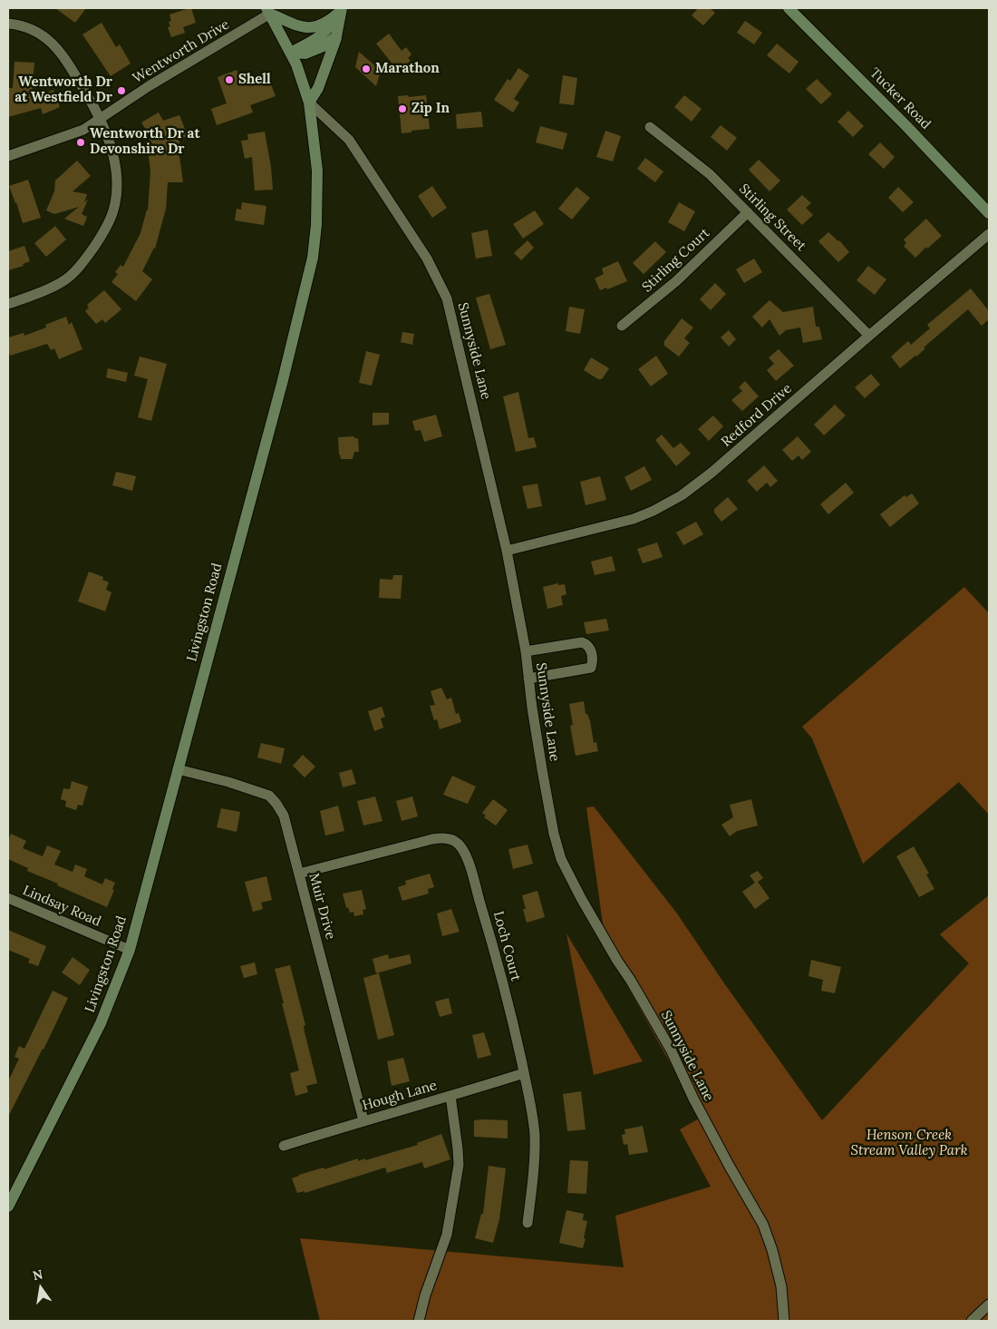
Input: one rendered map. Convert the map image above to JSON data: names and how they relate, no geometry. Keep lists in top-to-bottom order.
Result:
{
  "streets": {
    "main road": ["Tucker Road", "Livingston Road"],
    "street": [
      "Wentworth Drive",
      "Stirling Street",
      "Stirling Court",
      "Sunnyside Lane",
      "Redford Drive",
      "Lindsay Road",
      "Muir Drive",
      "Loch Court",
      "Hough Lane"
    ]
  },
  "crossings": [
    ["Wentworth Drive", "Livingston Road"],
    ["Stirling Street", "Stirling Court"],
    ["Stirling Street", "Redford Drive"],
    ["Sunnyside Lane", "Redford Drive"],
    ["Sunnyside Lane", "Livingston Road"],
    ["Livingston Road", "Lindsay Road"],
    ["Livingston Road", "Muir Drive"],
    ["Muir Drive", "Loch Court"],
    ["Muir Drive", "Hough Lane"],
    ["Loch Court", "Hough Lane"]
  ],
  "parks": ["Henson Creek Stream Valley Park"],
  "places": [
    "Marathon",
    "Shell",
    "Wentworth Dr at Westfield Dr",
    "Zip In",
    "Wentworth Dr at Devonshire Dr"
  ],
  "north": "top"
}
